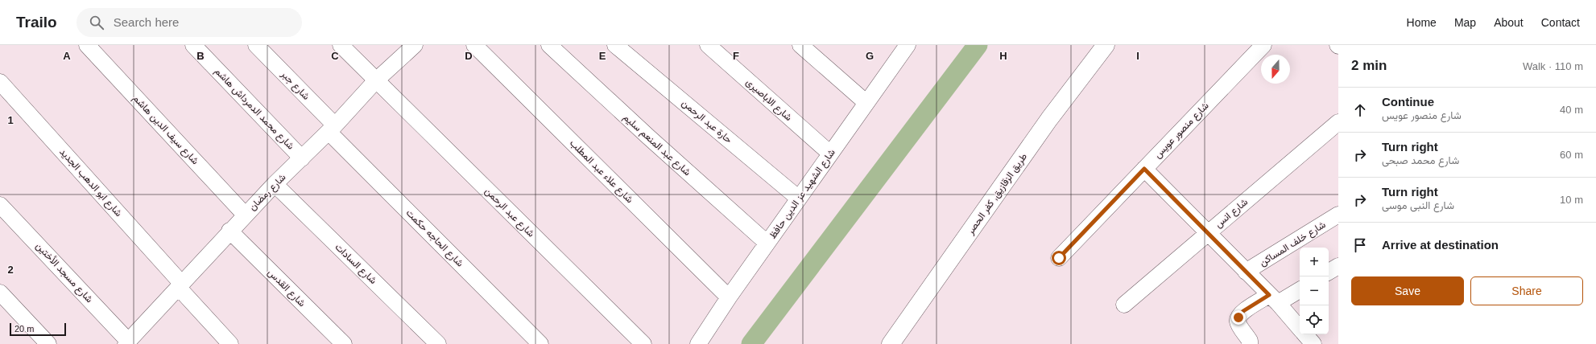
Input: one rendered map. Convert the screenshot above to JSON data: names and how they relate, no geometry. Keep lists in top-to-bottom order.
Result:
{
  "streets": {
    "main road": ["طريق الزقازيق, كفر الحصر"],
    "street": [
      "شارع جبر",
      "شارع الاباصيرى",
      "شارع محمد الدمرداش هاشم",
      "حارة عبد الرحمن",
      "شارع سيف الدين هاشم",
      "شارع منصور عويس",
      "شارع عبد المنعم سليم",
      "شارع علاء عبد المطلب",
      "شارع ابو الدهب الجديد",
      "شارع رمضان",
      "شارع الشهيد عز الدين حافظ",
      "شارع عبد الرحمن",
      "شارع انس",
      "شارع الحاجه حكمت",
      "شارع خلف المساكن",
      "شارع السادات",
      "شارع مسجد الأختين",
      "شارع القدس"
    ]
  },
  "crossings": [
    ["شارع جبر", "شارع رمضان"],
    ["شارع جبر", "شارع الحاجه حكمت"],
    ["شارع الاباصيرى", "شارع الشهيد عز الدين حافظ"],
    ["شارع محمد الدمرداش هاشم", "شارع رمضان"],
    ["حارة عبد الرحمن", "شارع الشهيد عز الدين حافظ"],
    ["شارع سيف الدين هاشم", "شارع رمضان"],
    ["شارع عبد المنعم سليم", "شارع الشهيد عز الدين حافظ"],
    ["شارع علاء عبد المطلب", "شارع الشهيد عز الدين حافظ"],
    ["شارع ابو الدهب الجديد", "شارع رمضان"],
    ["شارع رمضان", "شارع عبد الرحمن"],
    ["شارع رمضان", "شارع الحاجه حكمت"],
    ["شارع رمضان", "شارع السادات"],
    ["شارع رمضان", "شارع مسجد الأختين"],
    ["شارع رمضان", "شارع القدس"]
  ],
  "scale_bar": "20 m",
  "north": "bottom",
  "page": {
    "header": "Trailo",
    "search": "Search here",
    "nav": [
      "Home",
      "Map",
      "About",
      "Contact"
    ],
    "heading": ["2 min", "Walk · 110 m"],
    "list": [
      ["Continue", "شارع منصور عويس", "40 m"],
      ["Turn right", "شارع محمد صبحى", "60 m"],
      ["Turn right", "شارع النبى موسى", "10 m"],
      "Arrive at destination"
    ],
    "map_buttons": ["+", "−"],
    "buttons": ["Save", "Share"],
    "scale": "20 m"
  },
  "grid": {
    "columns": [
      "A",
      "B",
      "C",
      "D",
      "E",
      "F",
      "G",
      "H",
      "I"
    ],
    "rows": ["1", "2"]
  }
}
